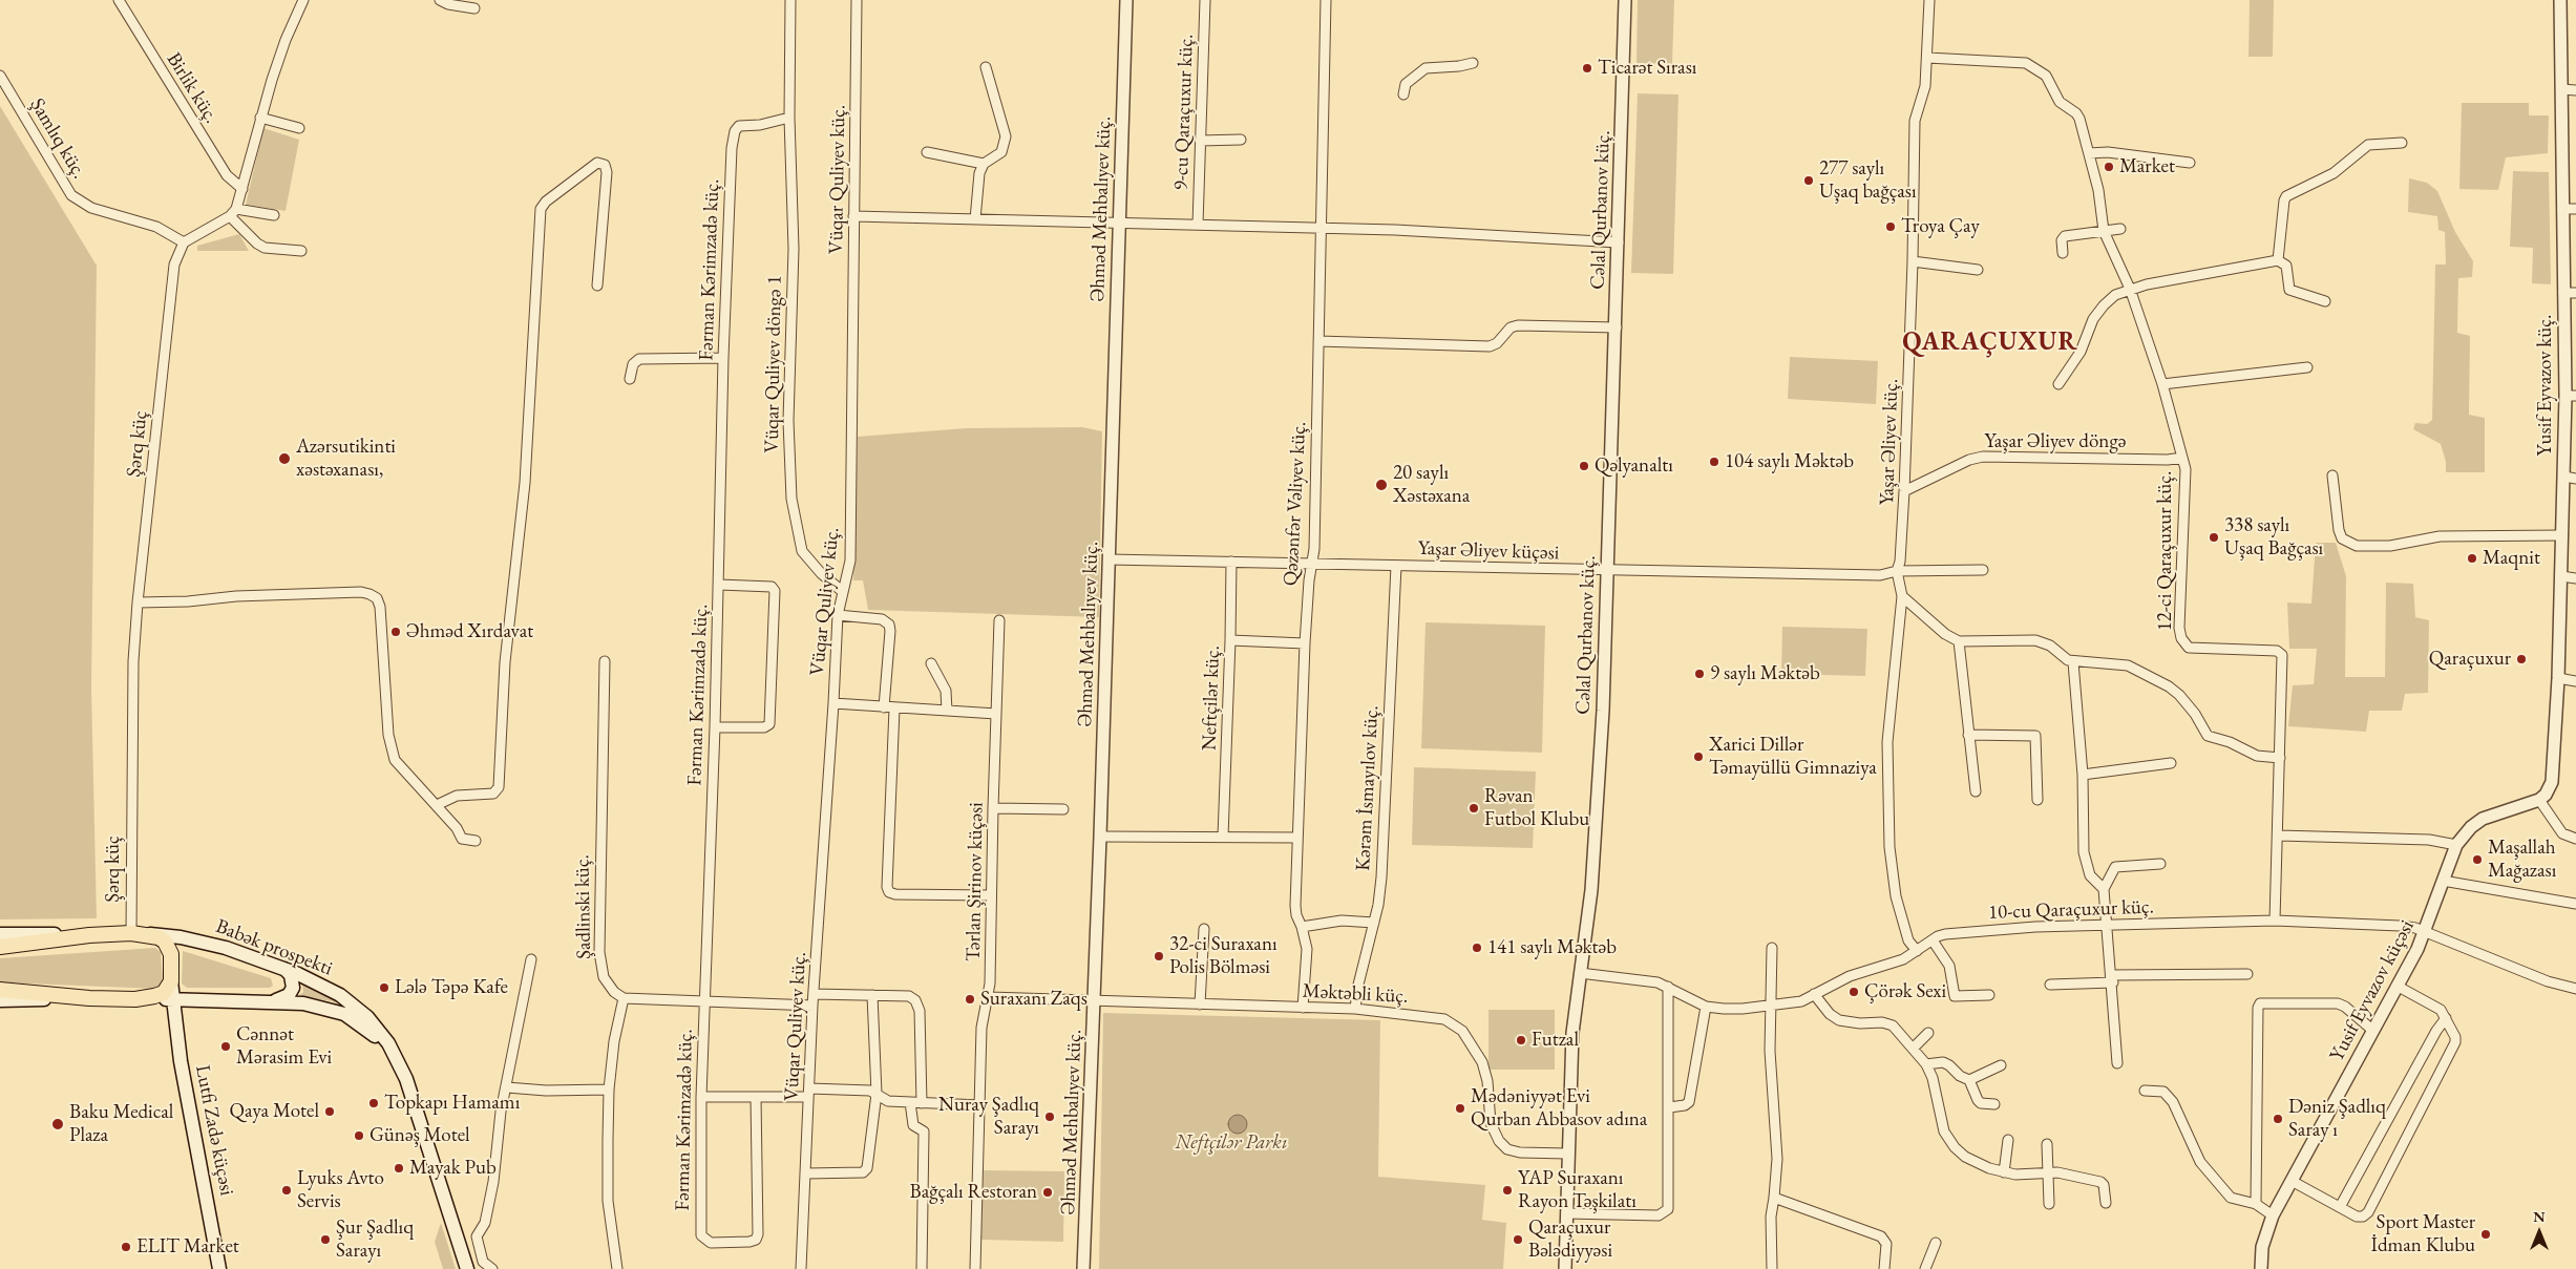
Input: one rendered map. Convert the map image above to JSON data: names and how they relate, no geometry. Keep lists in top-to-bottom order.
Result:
{
  "streets": {
    "main road": ["Babək prospekti", "Lutfi Zadə küçəsi"],
    "street": [
      "Birlik küç.",
      "9-cu Qaraçuxur küç.",
      "Şamlıq küç.",
      "Vüqar Quliyev küç.",
      "Əhməd Mehbalıyev küç.",
      "Cəlal Qurbanov küç.",
      "Fərman Kərimzadə küç.",
      "Vüqar Quliyev döngə 1",
      "Yusif Eyvazov küç.",
      "Yaşar Əliyev küç.",
      "Yaşar Əliyev döngə",
      "Şərq küç",
      "Qəzənfər Vəliyev küç.",
      "Yaşar Əliyev küçəsi",
      "12-ci Qaraçuxur küç.",
      "Neftçilər küç.",
      "Kərəm İsmayılov küç.",
      "Tərlan Şirinov küçəsi",
      "Şadlinski küç.",
      "10-cu Qaraçuxur küç.",
      "Yusif Eyvazov küçəsi",
      "Məktəbli küç."
    ]
  },
  "crossings": [
    ["Şamlıq küç.", "Şərq küç"],
    ["Vüqar Quliyev küç.", "Vüqar Quliyev döngə 1"],
    ["Əhməd Mehbalıyev küç.", "Yaşar Əliyev küçəsi"],
    ["Əhməd Mehbalıyev küç.", "Məktəbli küç."],
    ["Cəlal Qurbanov küç.", "Yaşar Əliyev küçəsi"],
    ["Cəlal Qurbanov küç.", "10-cu Qaraçuxur küç."],
    ["Cəlal Qurbanov küç.", "Məktəbli küç."],
    ["Fərman Kərimzadə küç.", "Vüqar Quliyev döngə 1"],
    ["Yusif Eyvazov küç.", "Yusif Eyvazov küçəsi"],
    ["Yaşar Əliyev küç.", "Yaşar Əliyev döngə"],
    ["Yaşar Əliyev küç.", "Yaşar Əliyev küçəsi"],
    ["Yaşar Əliyev küç.", "12-ci Qaraçuxur küç."],
    ["Yaşar Əliyev döngə", "12-ci Qaraçuxur küç."],
    ["Şərq küç", "Babək prospekti"],
    ["Qəzənfər Vəliyev küç.", "Yaşar Əliyev küçəsi"],
    ["Qəzənfər Vəliyev küç.", "Məktəbli küç."],
    ["Yaşar Əliyev küçəsi", "Neftçilər küç."],
    ["Yaşar Əliyev küçəsi", "Kərəm İsmayılov küç."],
    ["12-ci Qaraçuxur küç.", "10-cu Qaraçuxur küç."],
    ["Kərəm İsmayılov küç.", "Məktəbli küç."],
    ["Tərlan Şirinov küçəsi", "Məktəbli küç."],
    ["10-cu Qaraçuxur küç.", "Yusif Eyvazov küçəsi"],
    ["Babək prospekti", "Lutfi Zadə küçəsi"]
  ],
  "districts": ["QARAÇUXUR"],
  "parks": ["Neftçilər Parkı"],
  "places": [
    "Ticarət Sırası",
    "Market",
    "277 saylı Uşaq bağçası",
    "Troya Çay",
    "Azərsutikinti xəstəxanası,",
    "104 saylı Məktəb",
    "Qəlyanaltı",
    "20 saylı Xəstəxana",
    "338 saylı Uşaq Bağçası",
    "Maqnit",
    "Əhməd Xırdavat",
    "Qaraçuxur",
    "9 saylı Məktəb",
    "Xarici Dillər Təmayüllü Gimnaziya",
    "Rəvan Futbol Klubu",
    "Maşallah Mağazası",
    "141 saylı Məktəb",
    "32-ci Suraxanı Polis Bölməsi",
    "Lələ Təpə Kafe",
    "Çörək Sexi",
    "Suraxanı Zaqs",
    "Futzal",
    "Cənnət Mərasim Evi",
    "Topkapı Hamamı",
    "Mədəniyyət Evi Qurban Abbasov adına",
    "Qaya Motel",
    "Nuray Şadlıq Sarayı",
    "Dəniz Şadlıq Saray ı",
    "Baku Medical Plaza",
    "Günəş Motel",
    "Mayak Pub",
    "Lyuks Avto Servis",
    "YAP Suraxanı Rayon Təşkilatı",
    "Bağçalı Restoran",
    "Sport Master İdman Klubu",
    "Şur Şadlıq Sarayı",
    "Qaraçuxur Bələdiyyəsi",
    "ELIT Market"
  ],
  "north": "top"
}
